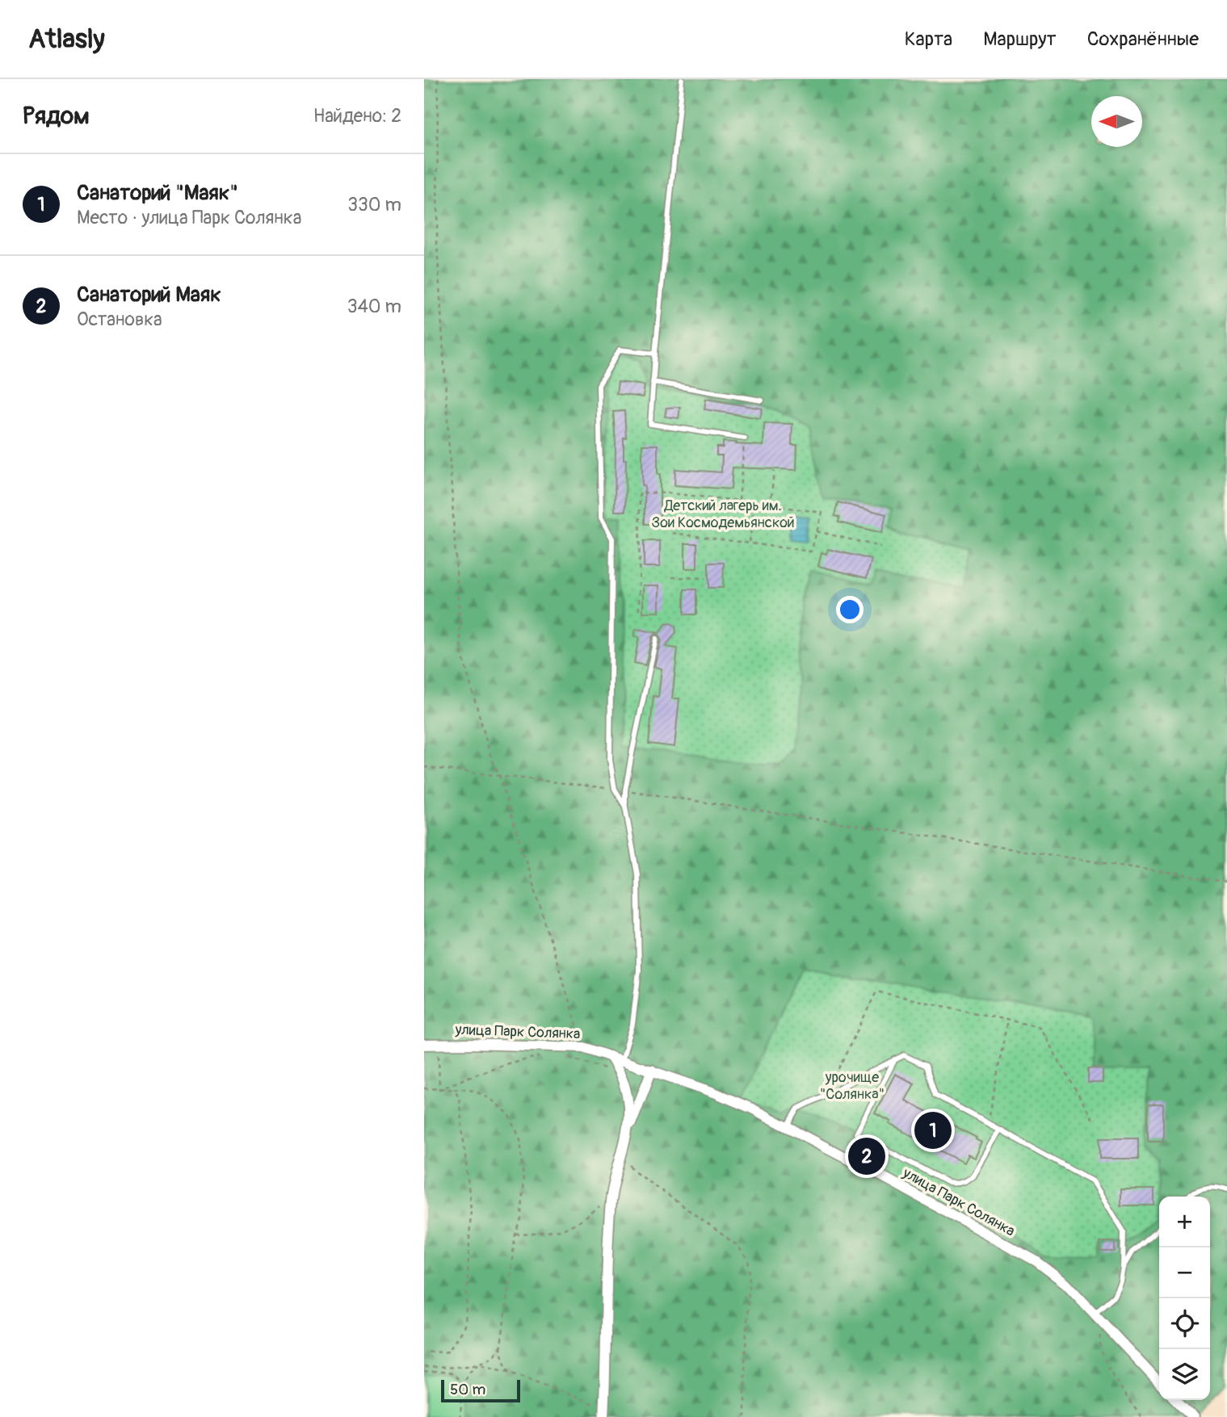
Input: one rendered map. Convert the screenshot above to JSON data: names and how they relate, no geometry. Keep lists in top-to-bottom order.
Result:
{
  "streets": {
    "street": ["улица Парк Солянка"]
  },
  "parks": ["Детский лагерь им. Зои Космодемьянской", "урочище \"Солянка\""],
  "scale_bar": "50 m",
  "north": "left",
  "page": {
    "header": "Atlasly",
    "nav": ["Карта", "Маршрут", "Сохранённые"],
    "heading": ["Рядом", "Найдено: 2"],
    "list": [
      {
        "mark": "1",
        "name": "Санаторий \"Маяк\"",
        "note": "Место · улица Парк Солянка",
        "value": "330 m"
      },
      {
        "mark": "2",
        "name": "Санаторий Маяк",
        "note": "Остановка",
        "value": "340 m"
      }
    ],
    "pins": ["1", "2"],
    "map_buttons": ["+", "−"],
    "scale": "50 m"
  }
}
